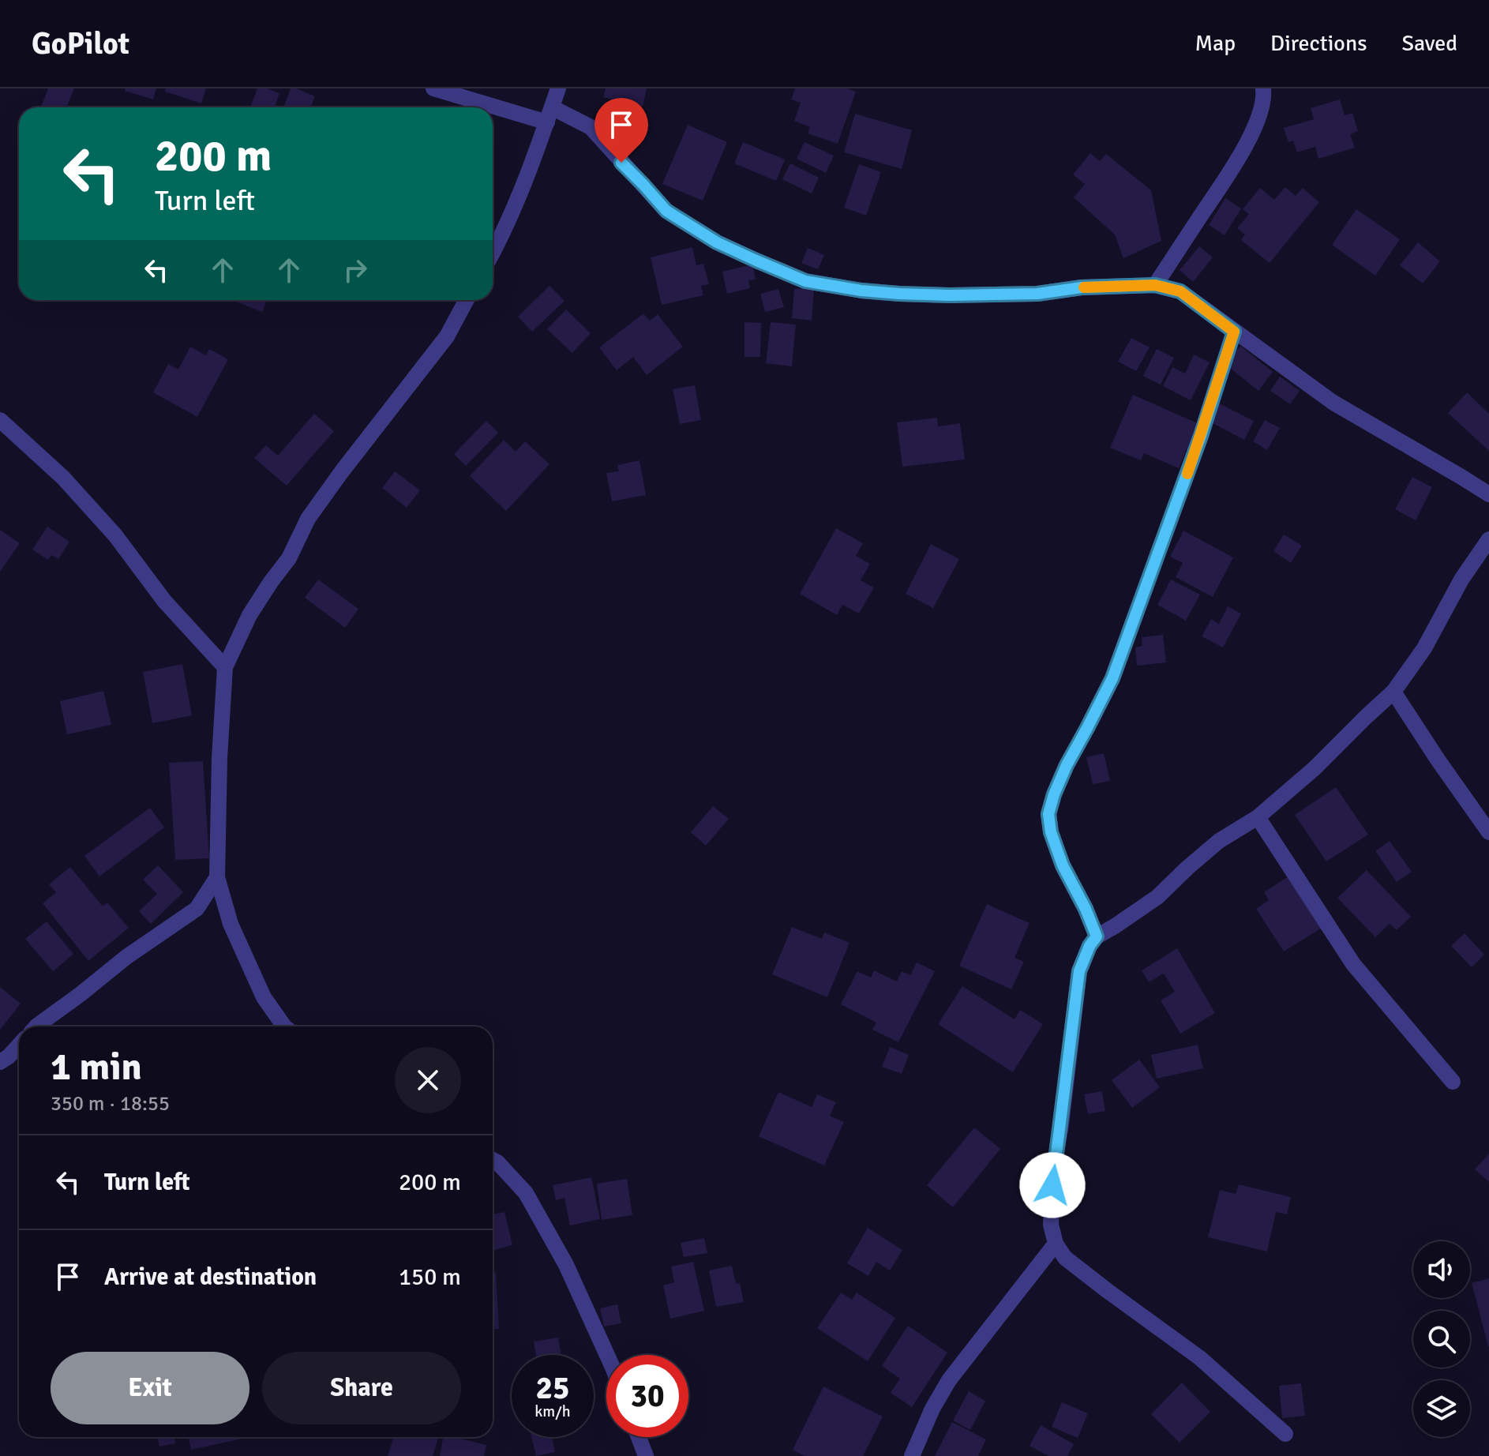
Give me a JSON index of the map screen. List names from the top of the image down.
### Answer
{
  "page": {
    "header": "GoPilot",
    "nav": ["Map", "Directions", "Saved"],
    "turn": ["200 m", "Turn left"],
    "heading": ["1 min", "350 m · 18:55"],
    "list": [
      {
        "name": "Turn left",
        "value": "200 m"
      },
      {
        "name": "Arrive at destination",
        "value": "150 m"
      }
    ],
    "buttons": ["Exit", "Share"],
    "speed": "25 km/h",
    "limit": "30"
  }
}
